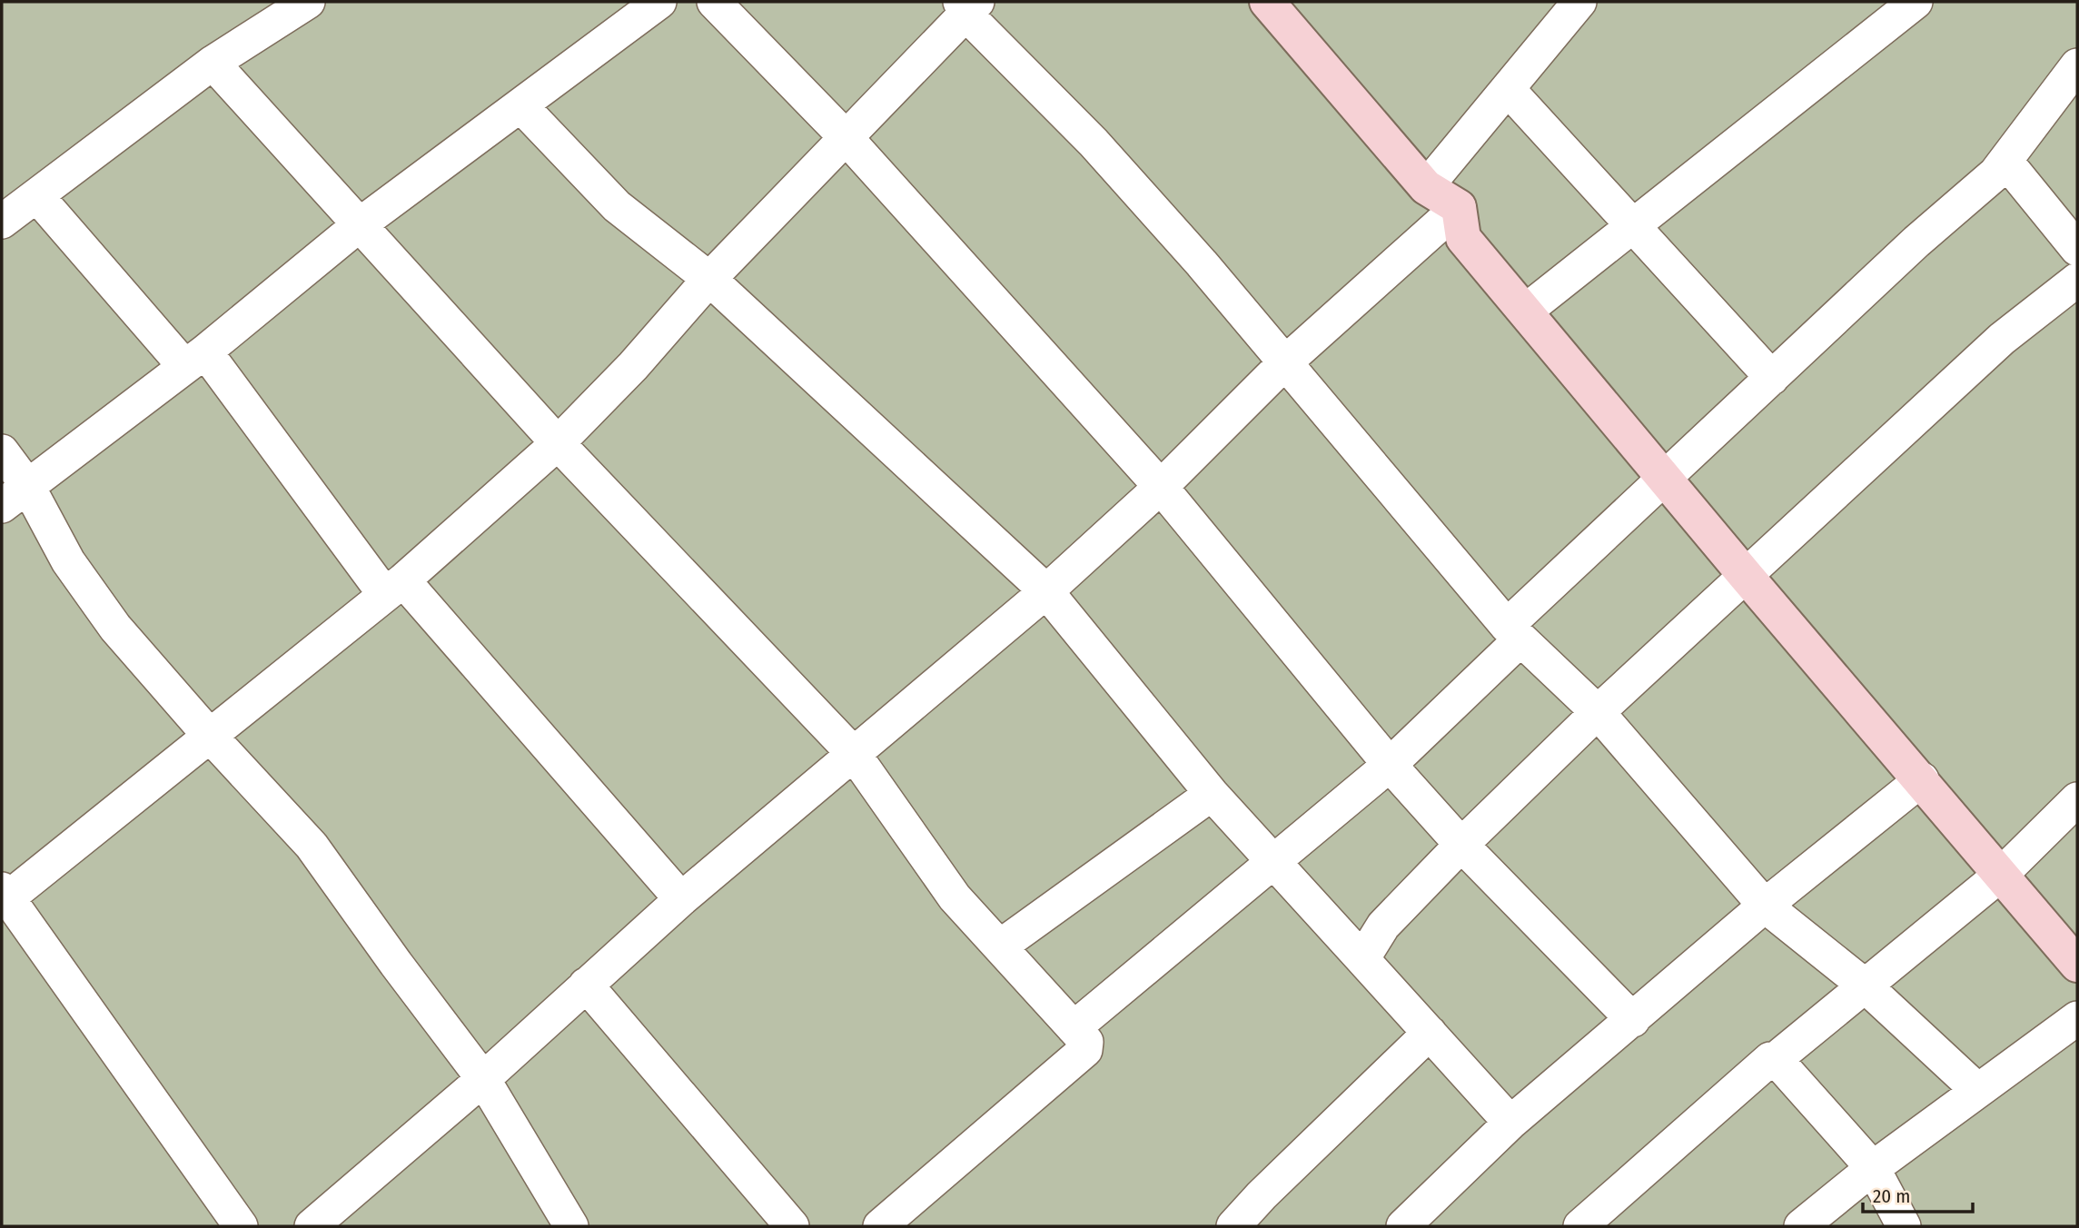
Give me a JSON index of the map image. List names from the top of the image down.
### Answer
{
  "scale_bar": "20 m"
}
